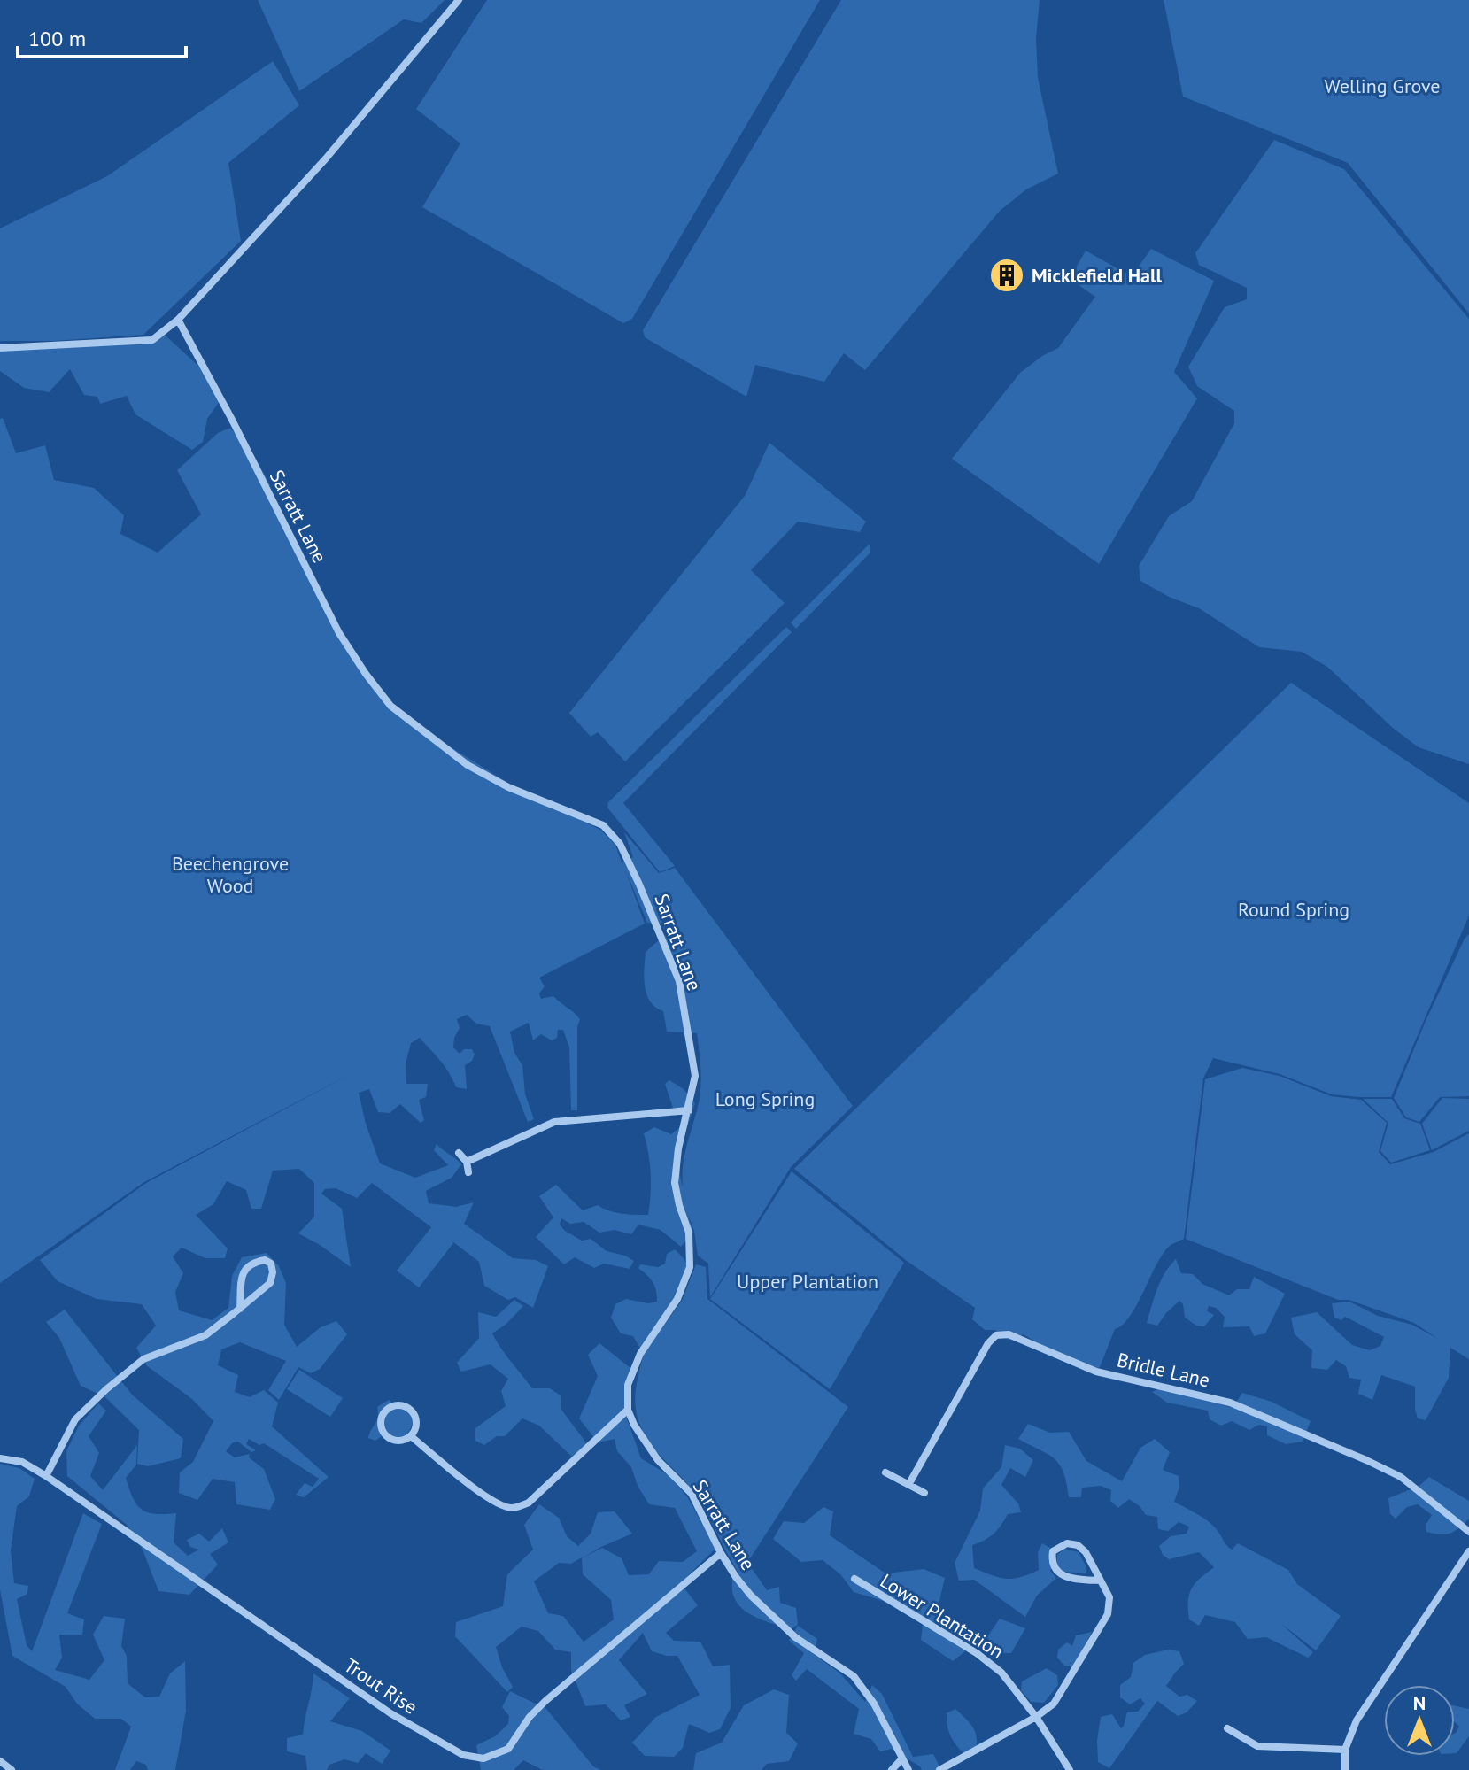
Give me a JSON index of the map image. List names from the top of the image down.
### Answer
{
  "streets": {
    "street": [
      "Sarratt Lane",
      "Bridle Lane",
      "Lower Plantation",
      "Trout Rise"
    ]
  },
  "crossings": [
    ["Sarratt Lane", "Trout Rise"]
  ],
  "parks": [
    "Welling Grove",
    "Beechengrove Wood",
    "Round Spring",
    "Long Spring",
    "Upper Plantation"
  ],
  "places": {
    "building": ["Micklefield Hall"]
  },
  "scale_bar": "100 m",
  "north": "top"
}
